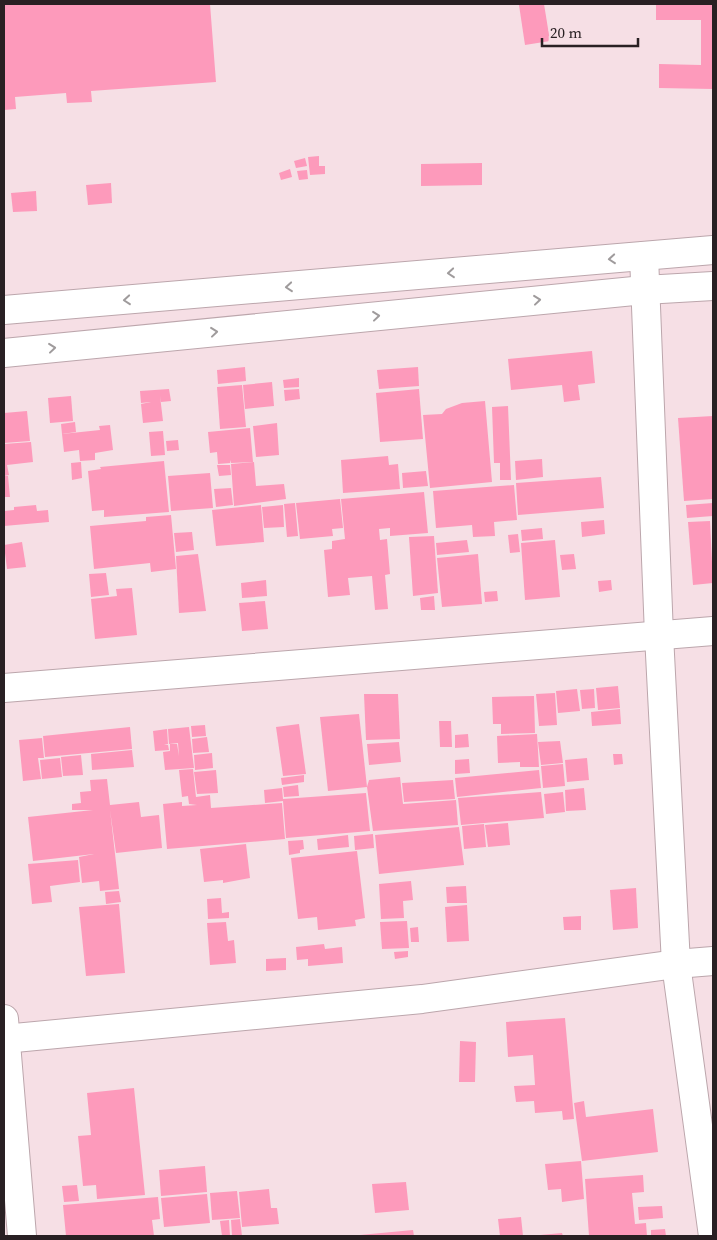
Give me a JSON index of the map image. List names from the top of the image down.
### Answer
{
  "scale_bar": "20 m"
}
